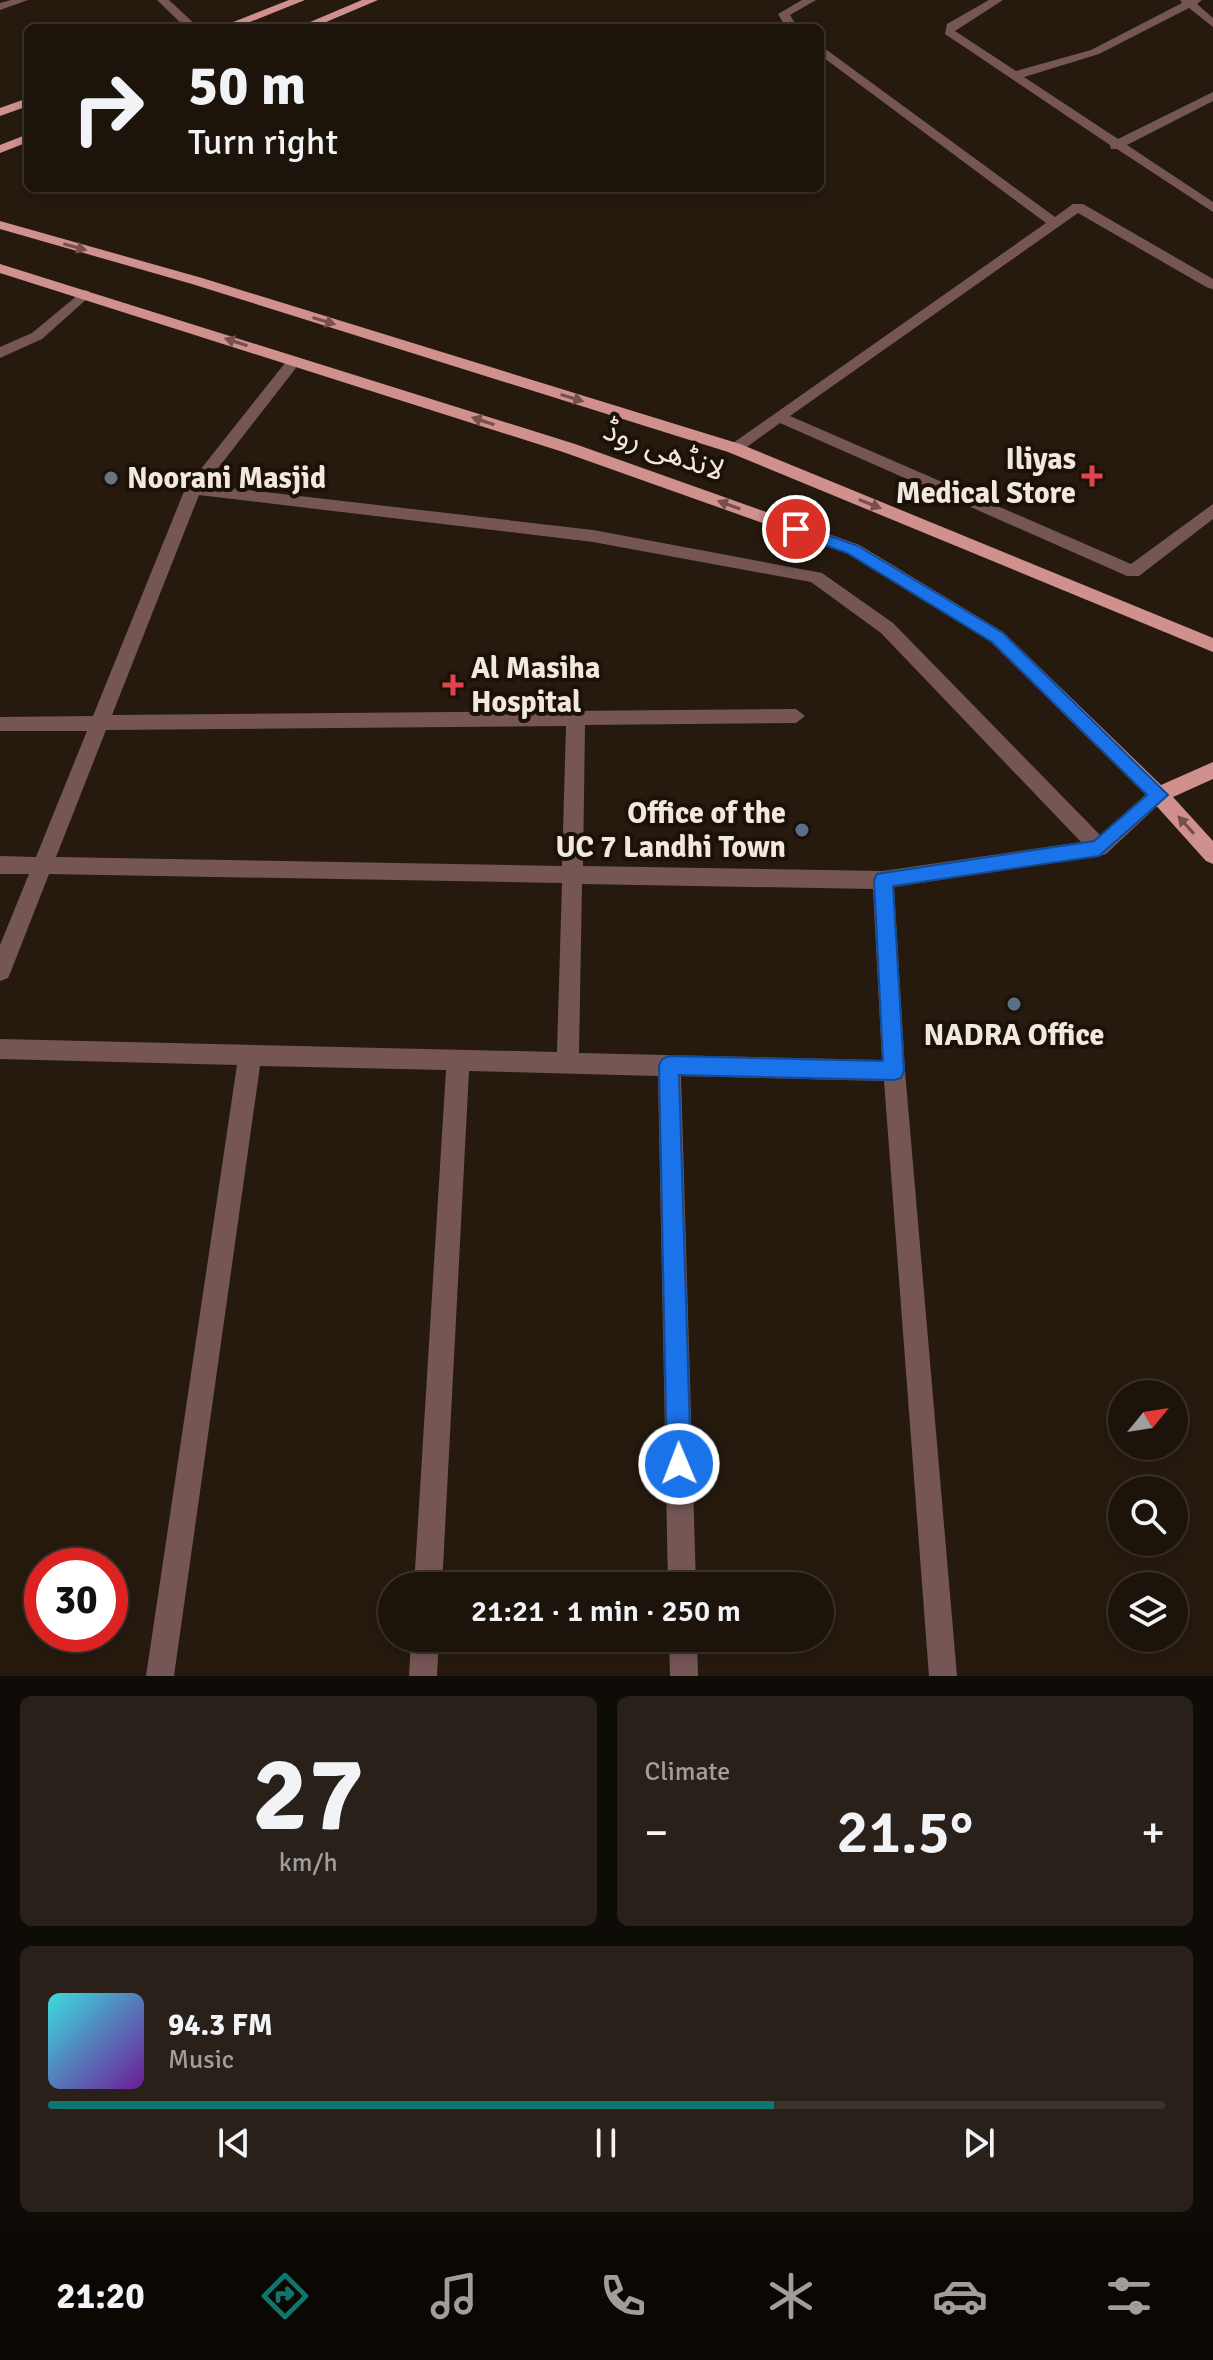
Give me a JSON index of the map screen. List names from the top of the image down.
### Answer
{
  "streets": {
    "main road": ["لانڈھی روڈ"]
  },
  "places": {
    "health": ["Iliyas Medical Store", "Al Masiha Hospital"],
    "other": ["Noorani Masjid", "Office of the UC 7 Landhi Town", "NADRA Office"]
  },
  "north": "top right",
  "page": {
    "turn": ["50 m", "Turn right"],
    "limit": "30",
    "trip": "21:21 · 1 min · 250 m",
    "tile": [
      ["27", "km/h"],
      "Climate"
    ],
    "heat": ["−", "21.5°", "+"],
    "song": ["94.3 FM", "Music"],
    "tabs": "21:20"
  }
}
